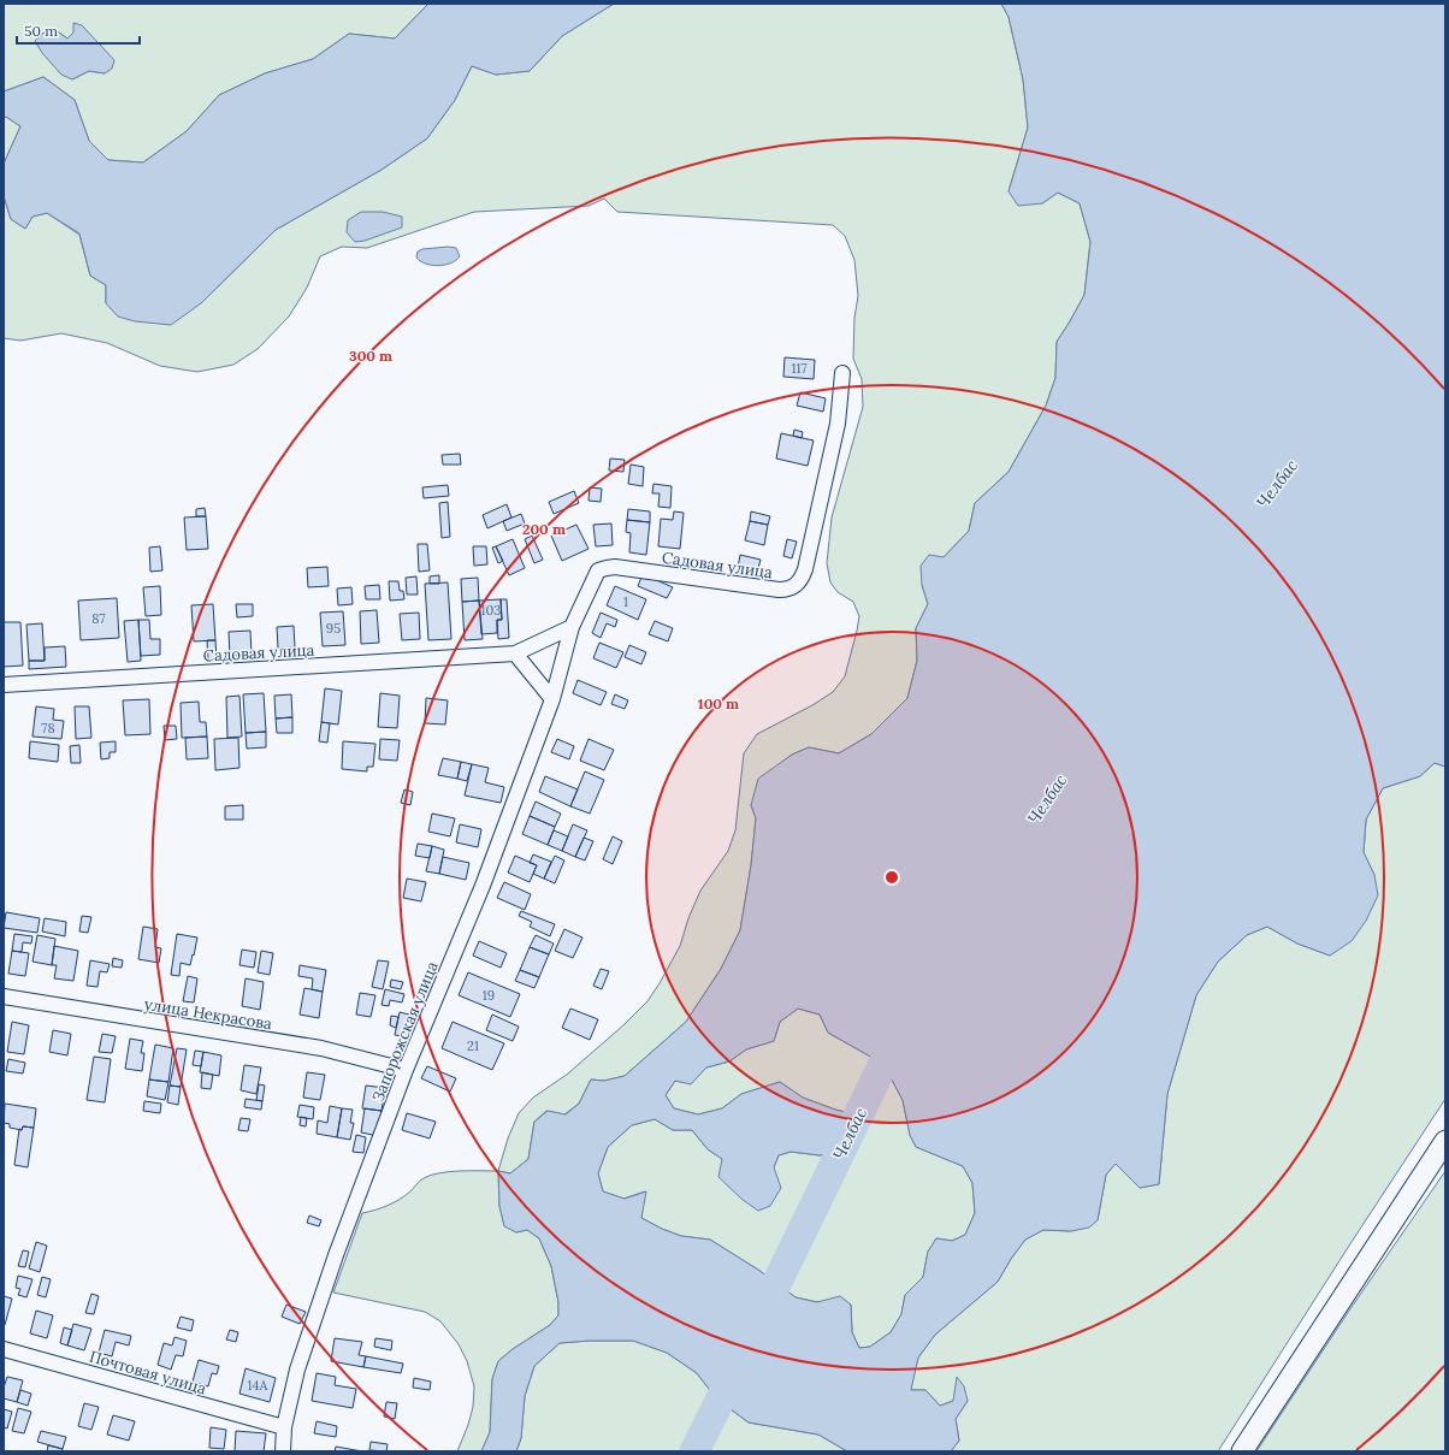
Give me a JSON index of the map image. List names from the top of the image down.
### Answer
{
  "streets": {
    "street": [
      "Садовая улица",
      "улица Некрасова",
      "Запорожская улица",
      "Почтовая улица"
    ]
  },
  "crossings": [
    ["Садовая улица", "Запорожская улица"],
    ["улица Некрасова", "Запорожская улица"],
    ["Запорожская улица", "Почтовая улица"]
  ],
  "water": ["Челбас"],
  "house_numbers": [
    "117",
    "1",
    "103",
    "87",
    "95",
    "78",
    "19",
    "21",
    "14А"
  ],
  "scale_bar": "50 m",
  "rings": ["300 m", "200 m", "100 m"]
}
